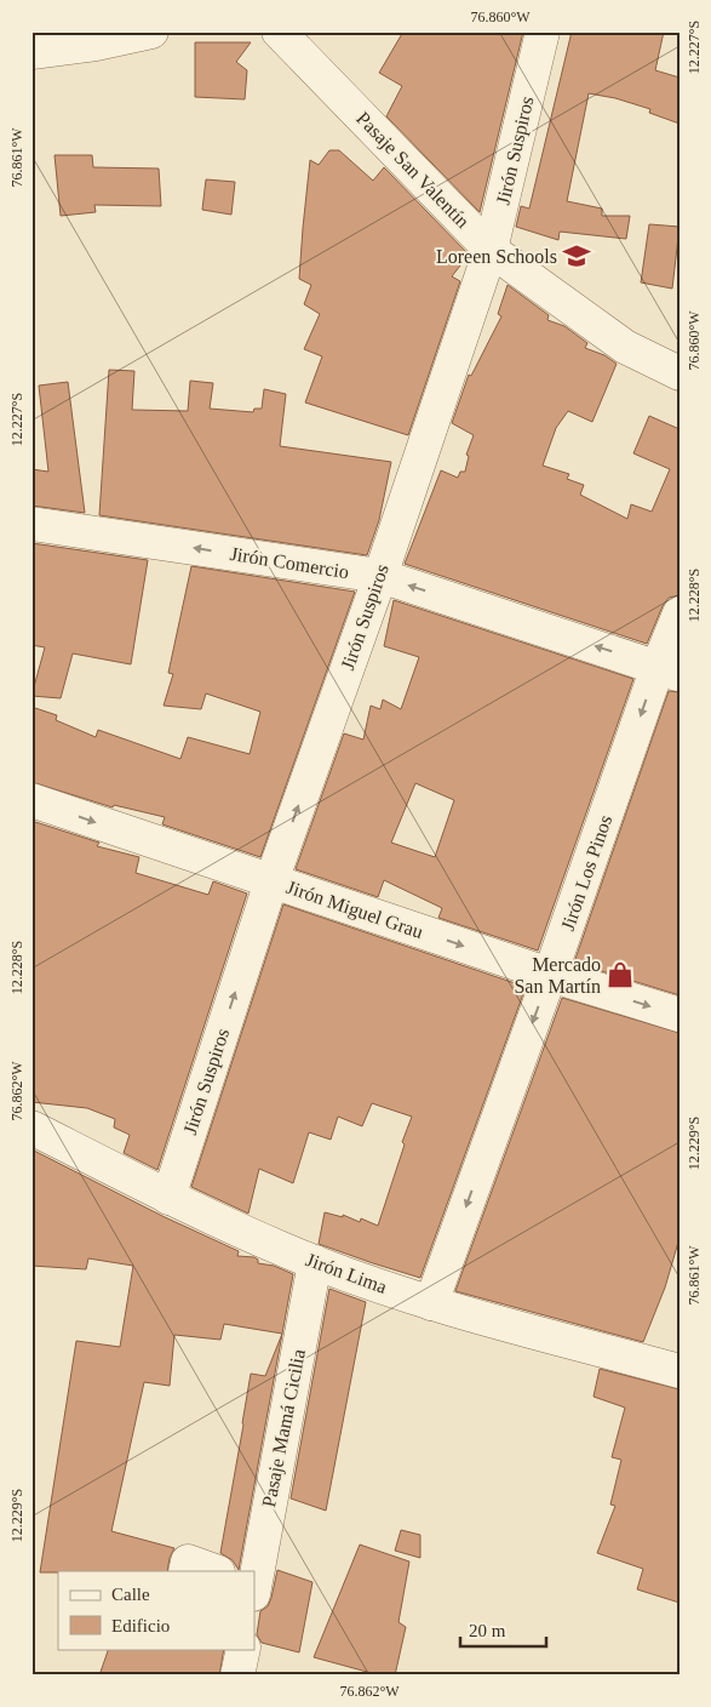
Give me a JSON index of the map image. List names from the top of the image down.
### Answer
{
  "streets": {
    "street": [
      "Jirón Suspiros",
      "Pasaje San Valentín",
      "Jirón Comercio",
      "Jirón Los Pinos",
      "Jirón Miguel Grau",
      "Jirón Lima",
      "Pasaje Mamá Cicilia"
    ]
  },
  "crossings": [
    ["Jirón Suspiros", "Pasaje San Valentín"],
    ["Jirón Suspiros", "Jirón Comercio"],
    ["Jirón Suspiros", "Jirón Miguel Grau"],
    ["Jirón Suspiros", "Jirón Lima"],
    ["Jirón Comercio", "Jirón Los Pinos"],
    ["Jirón Los Pinos", "Jirón Miguel Grau"],
    ["Jirón Los Pinos", "Jirón Lima"],
    ["Jirón Lima", "Pasaje Mamá Cicilia"]
  ],
  "one_way": [
    "Jirón Suspiros",
    "Jirón Comercio",
    "Jirón Los Pinos",
    "Jirón Miguel Grau"
  ],
  "places": {
    "school or university": ["Loreen Schools"],
    "shop": ["Mercado San Martín"]
  },
  "legend": ["Calle", "Edificio"],
  "scale_bar": "20 m",
  "coordinates": [
    "76.860°W",
    "12.227°S",
    "76.861°W",
    "12.228°S",
    "76.862°W",
    "12.229°S"
  ]
}
